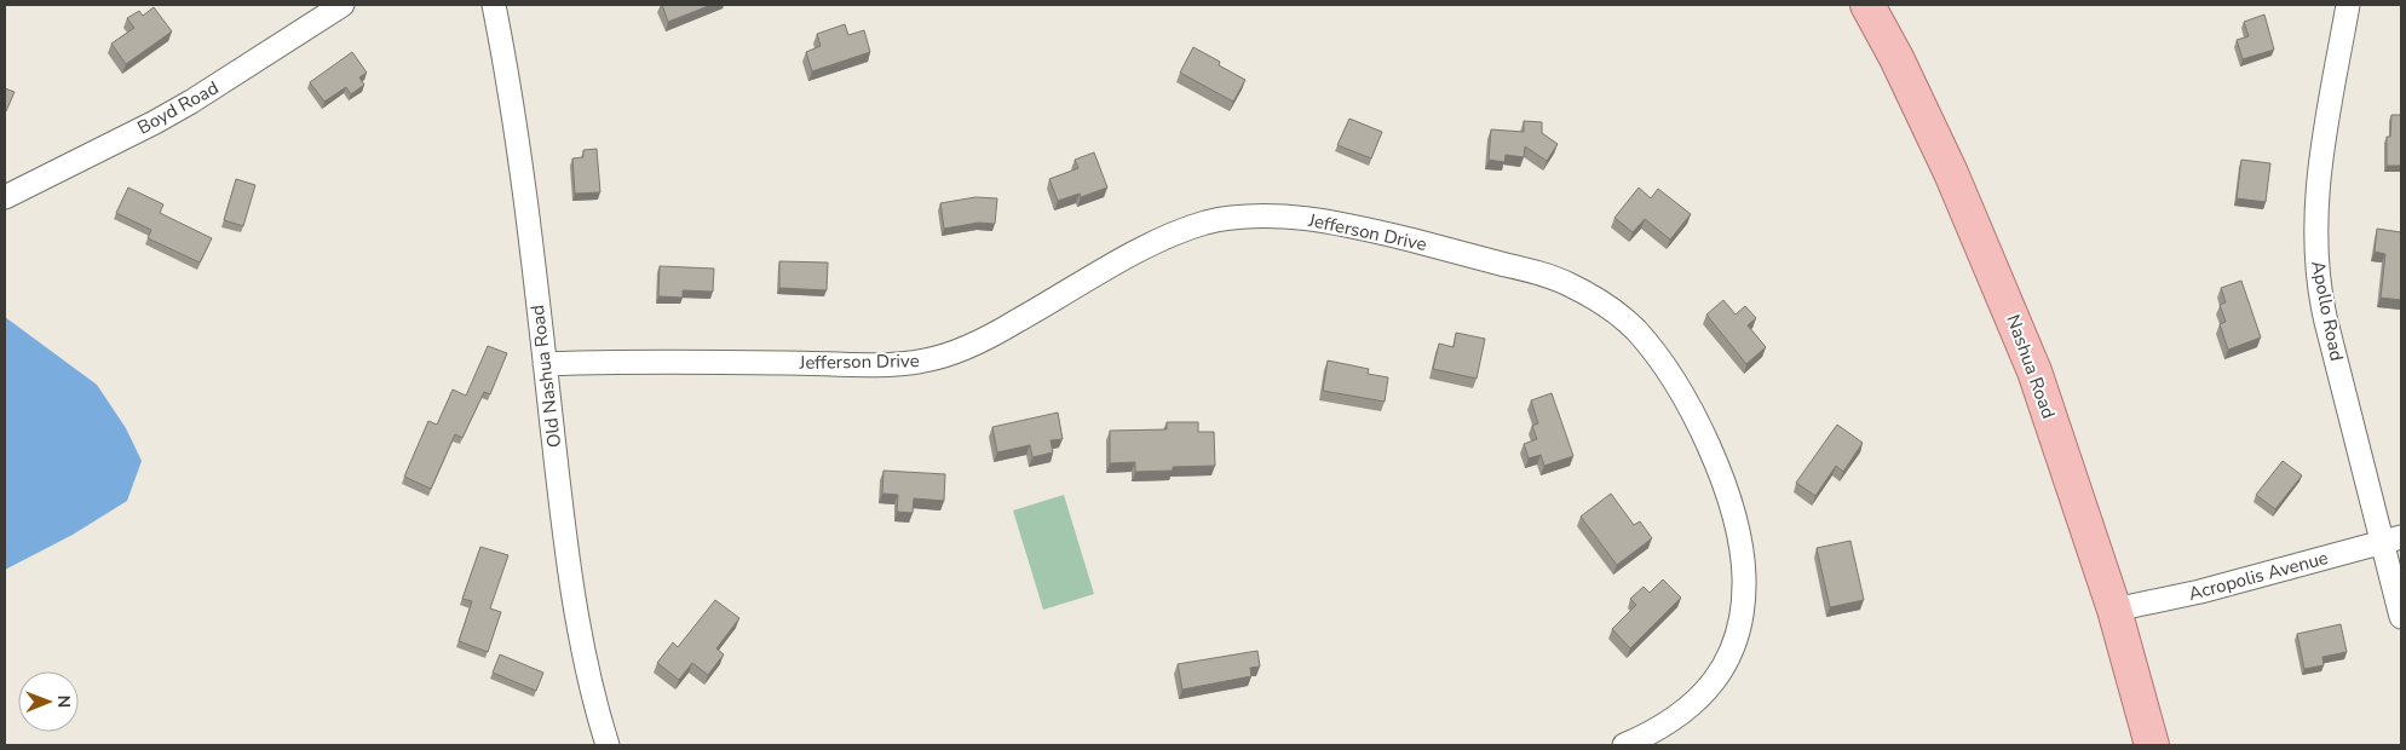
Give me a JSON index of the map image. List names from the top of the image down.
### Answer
{
  "streets": {
    "main road": ["Nashua Road"],
    "street": [
      "Boyd Road",
      "Jefferson Drive",
      "Apollo Road",
      "Old Nashua Road",
      "Acropolis Avenue"
    ]
  },
  "crossings": [
    ["Jefferson Drive", "Old Nashua Road"],
    ["Apollo Road", "Acropolis Avenue"],
    ["Nashua Road", "Acropolis Avenue"]
  ],
  "north": "right"
}
